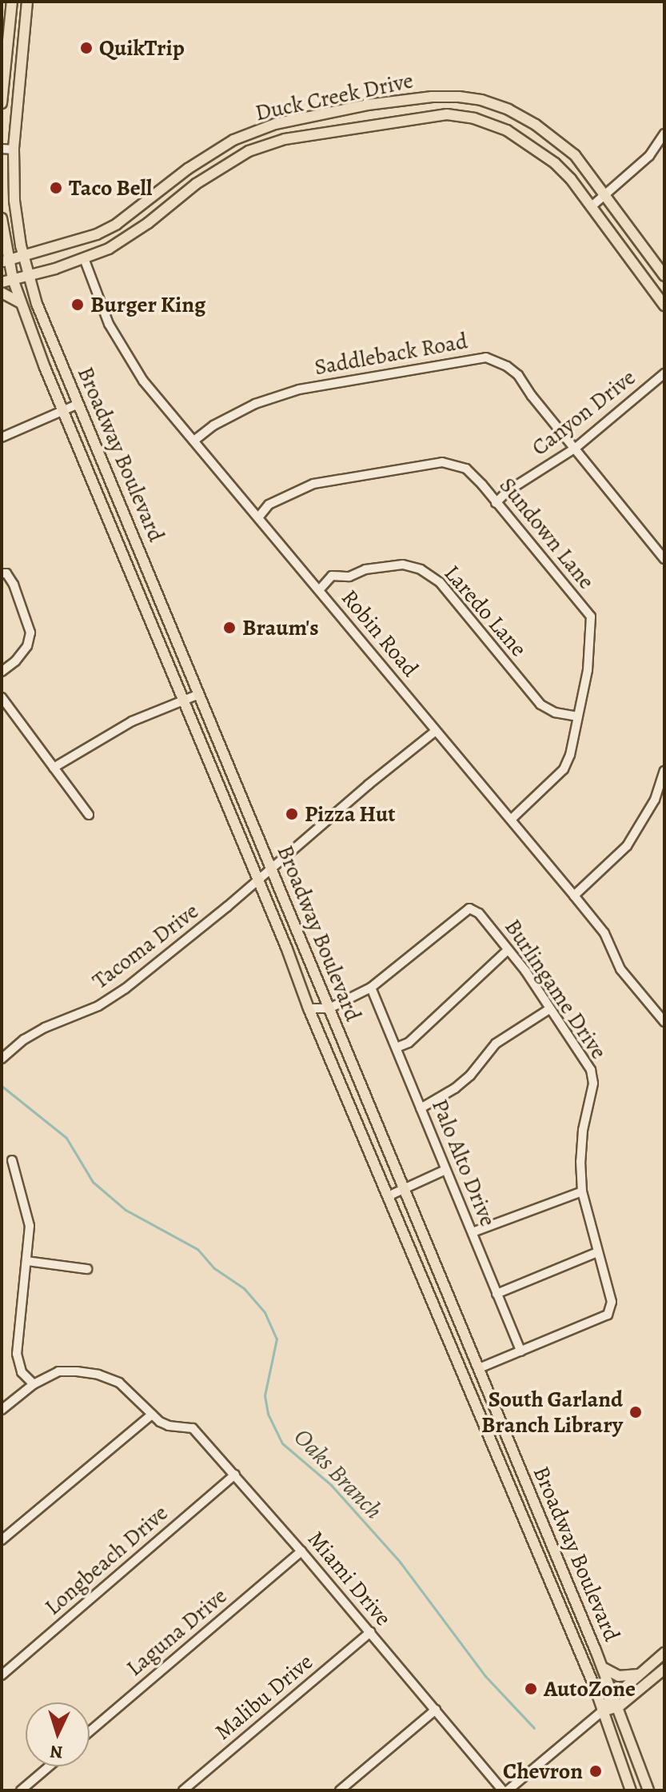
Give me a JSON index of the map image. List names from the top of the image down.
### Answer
{
  "streets": {
    "main road": ["Duck Creek Drive", "Broadway Boulevard"],
    "street": [
      "Saddleback Road",
      "Canyon Drive",
      "Sundown Lane",
      "Laredo Lane",
      "Robin Road",
      "Tacoma Drive",
      "Burlingame Drive",
      "Palo Alto Drive",
      "Longbeach Drive",
      "Miami Drive",
      "Laguna Drive",
      "Malibu Drive"
    ]
  },
  "crossings": [
    ["Duck Creek Drive", "Broadway Boulevard"],
    ["Duck Creek Drive", "Robin Road"],
    ["Saddleback Road", "Canyon Drive"],
    ["Saddleback Road", "Robin Road"],
    ["Canyon Drive", "Sundown Lane"],
    ["Broadway Boulevard", "Tacoma Drive"],
    ["Sundown Lane", "Laredo Lane"],
    ["Sundown Lane", "Robin Road"],
    ["Laredo Lane", "Robin Road"],
    ["Robin Road", "Tacoma Drive"],
    ["Burlingame Drive", "Palo Alto Drive"],
    ["Longbeach Drive", "Miami Drive"],
    ["Miami Drive", "Laguna Drive"],
    ["Miami Drive", "Malibu Drive"]
  ],
  "water": ["Oaks Branch"],
  "places": [
    "QuikTrip",
    "Taco Bell",
    "Burger King",
    "Braum's",
    "Pizza Hut",
    "South Garland Branch Library",
    "AutoZone",
    "Chevron"
  ],
  "north": "bottom"
}
